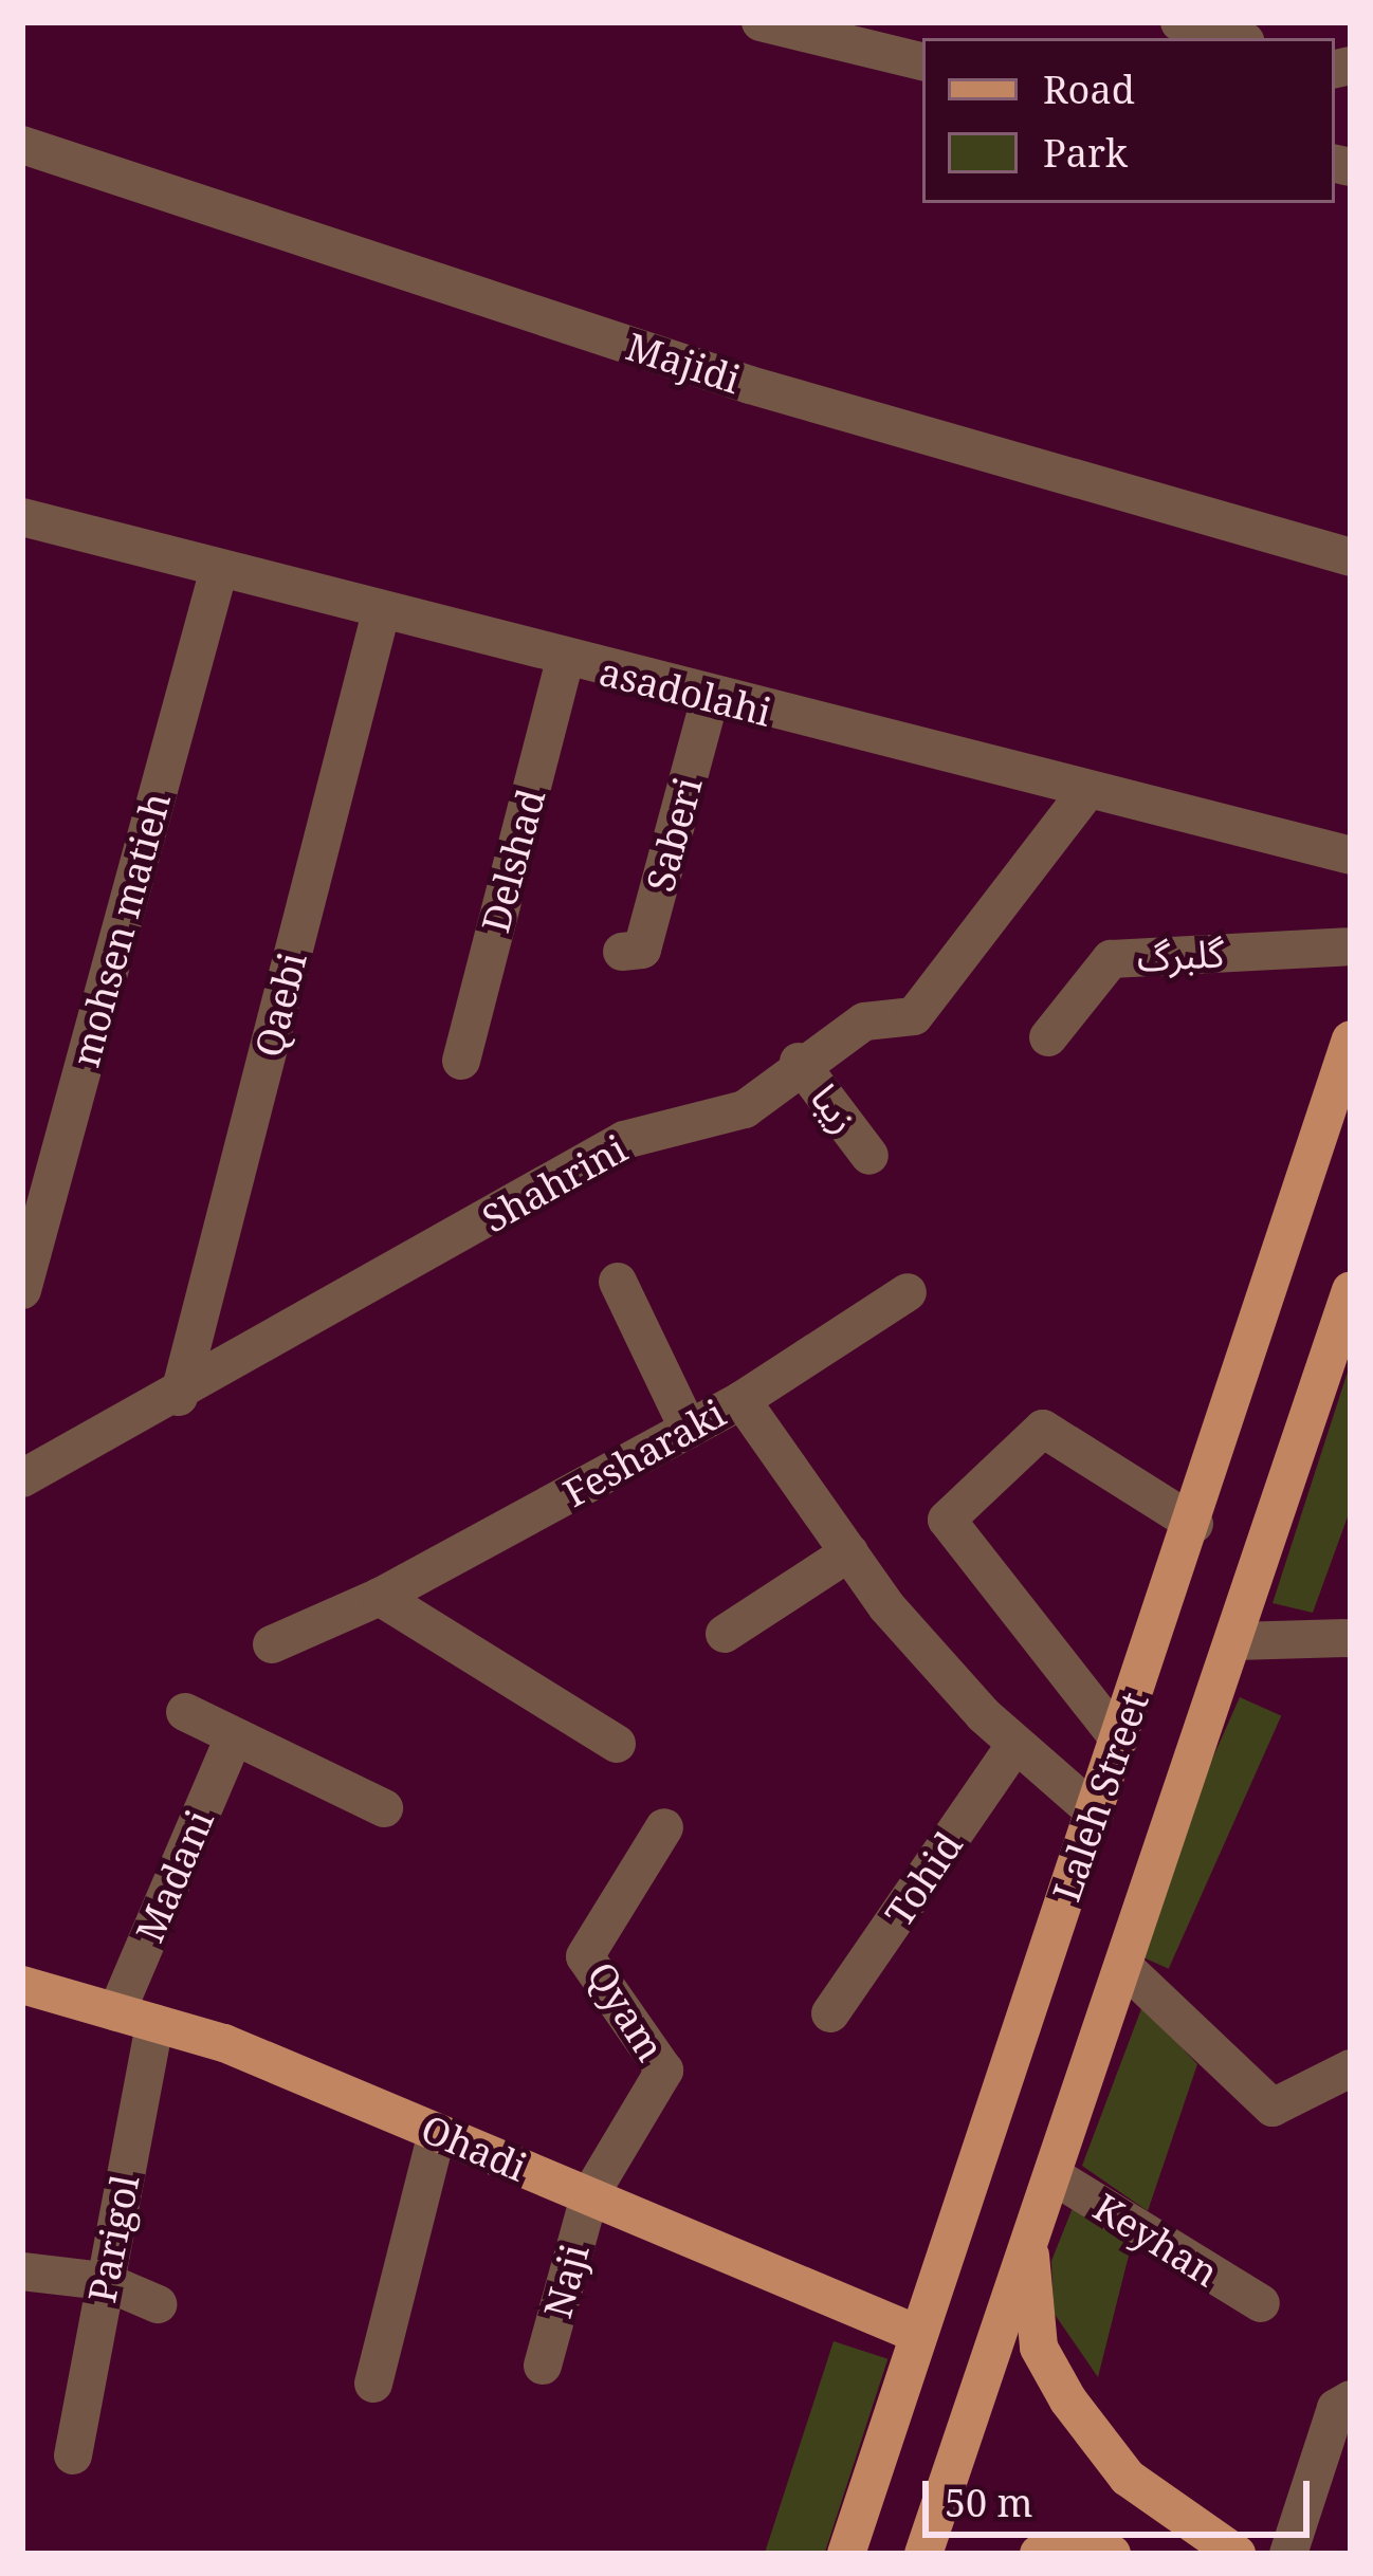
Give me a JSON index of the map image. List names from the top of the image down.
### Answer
{
  "streets": {
    "main road": ["Laleh Street", "Ohadi"],
    "street": [
      "Majidi",
      "asadolahi",
      "Saberi",
      "Delshad",
      "mohsen matieh",
      "گلبرگ",
      "Qaebi",
      "زیبا",
      "Shahrini",
      "Fesharaki",
      "Madani",
      "Tohid",
      "Qyam",
      "Parigol",
      "Keyhan",
      "Naji"
    ]
  },
  "crossings": [
    ["asadolahi", "Saberi"],
    ["asadolahi", "Delshad"],
    ["asadolahi", "mohsen matieh"],
    ["asadolahi", "Qaebi"],
    ["asadolahi", "Shahrini"],
    ["Qaebi", "Shahrini"],
    ["زیبا", "Shahrini"],
    ["Fesharaki", "Laleh Street"],
    ["Fesharaki", "Tohid"],
    ["Laleh Street", "Ohadi"],
    ["Laleh Street", "Keyhan"],
    ["Madani", "Ohadi"],
    ["Qyam", "Ohadi"],
    ["Qyam", "Naji"],
    ["Ohadi", "Parigol"],
    ["Ohadi", "Naji"]
  ],
  "legend": ["Road", "Park"],
  "scale_bar": "50 m"
}
